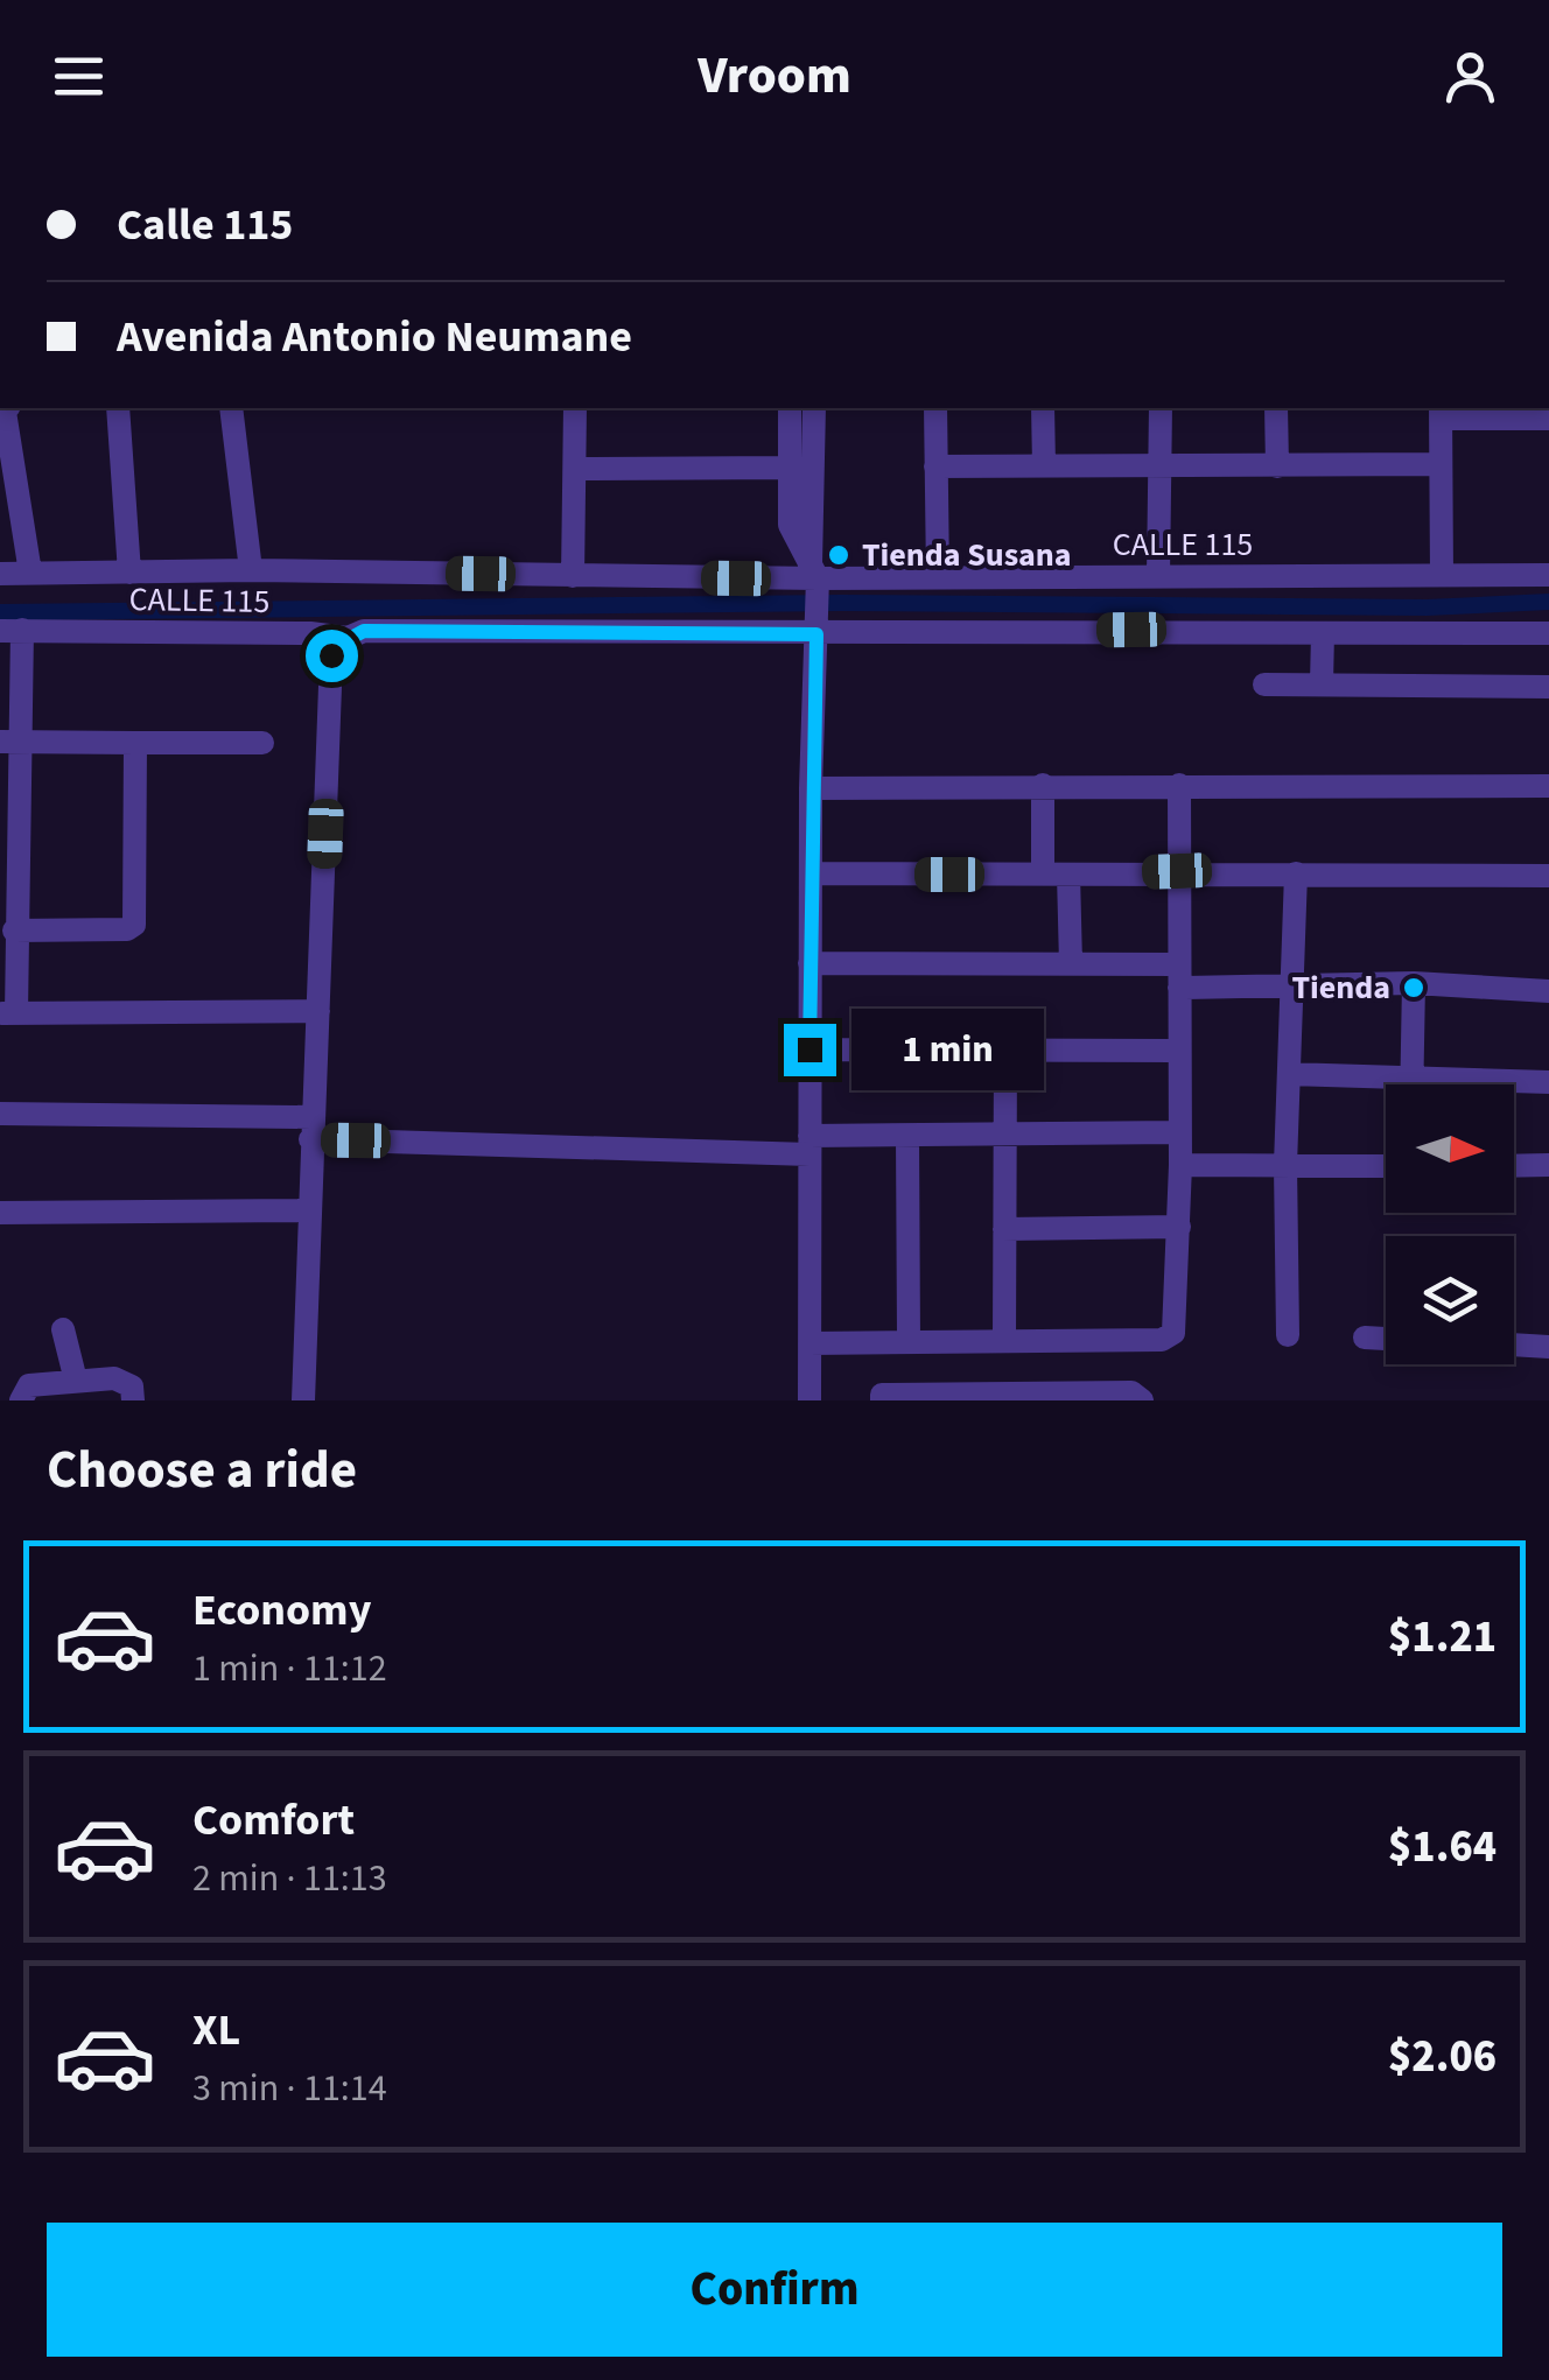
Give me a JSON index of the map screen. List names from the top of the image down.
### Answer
{
  "streets": {
    "street": ["CALLE 115"]
  },
  "places": ["Tienda Susana", "Tienda"],
  "north": "right",
  "page": {
    "header": "Vroom",
    "banner": ["Calle 115", "Avenida Antonio Neumane"],
    "bubble": "1 min",
    "heading": "Choose a ride",
    "list": [
      {
        "name": "Economy",
        "note": "1 min · 11:12",
        "value": "$1.21"
      },
      {
        "name": "Comfort",
        "note": "2 min · 11:13",
        "value": "$1.64"
      },
      {
        "name": "XL",
        "note": "3 min · 11:14",
        "value": "$2.06"
      }
    ],
    "buttons": "Confirm"
  }
}
